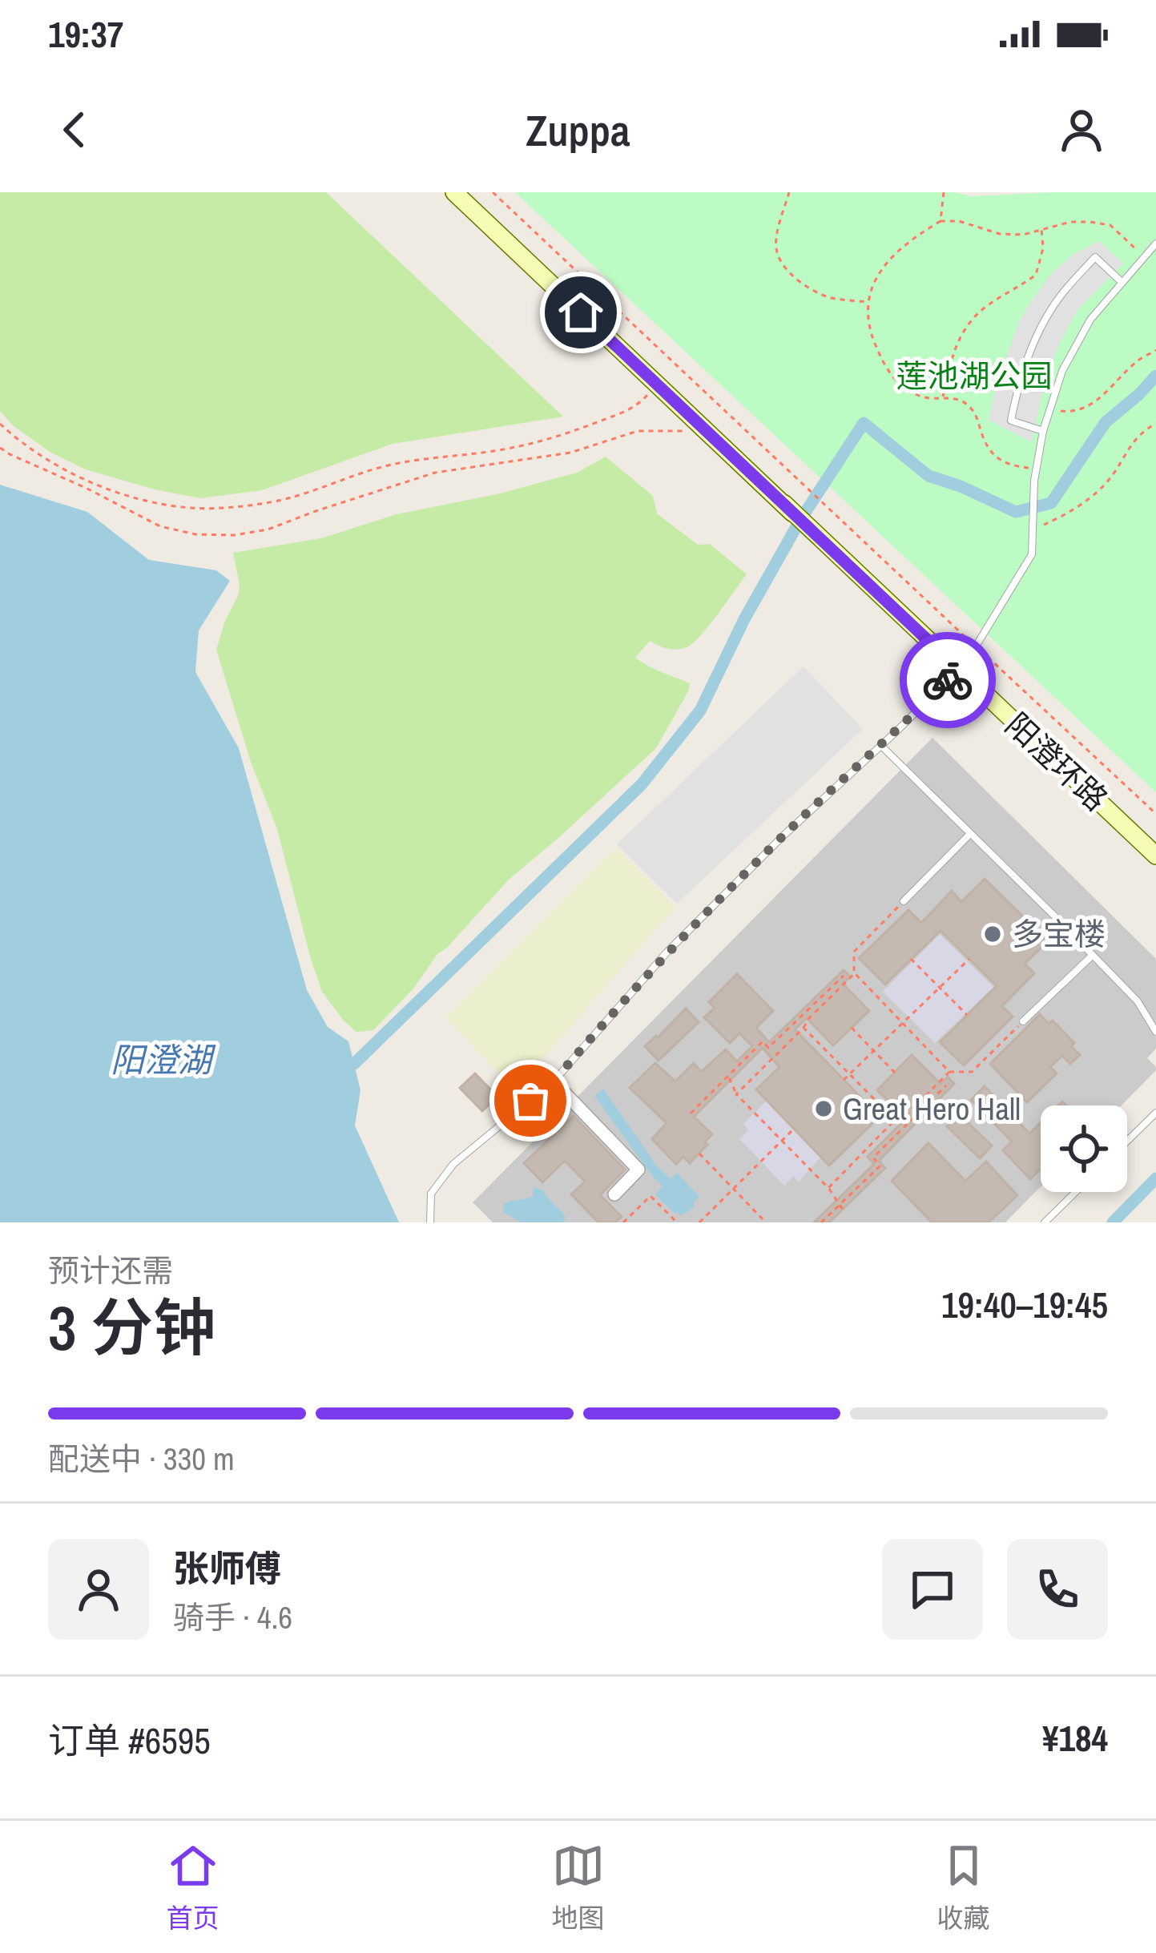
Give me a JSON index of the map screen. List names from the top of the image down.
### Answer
{
  "streets": {
    "main road": ["阳澄环路"]
  },
  "water": ["阳澄湖"],
  "parks": ["莲池湖公园"],
  "places": ["多宝楼", "Great Hero Hall"],
  "page": {
    "status": "19:37",
    "header": "Zuppa",
    "heading": ["3 分钟", "预计还需", "19:40–19:45"],
    "panel": [
      "张师傅",
      "骑手 · 4.6",
      "订单 #6595",
      "¥184"
    ],
    "bar": "配送中 · 330 m",
    "tabs": ["首页", "地图", "收藏"]
  }
}
